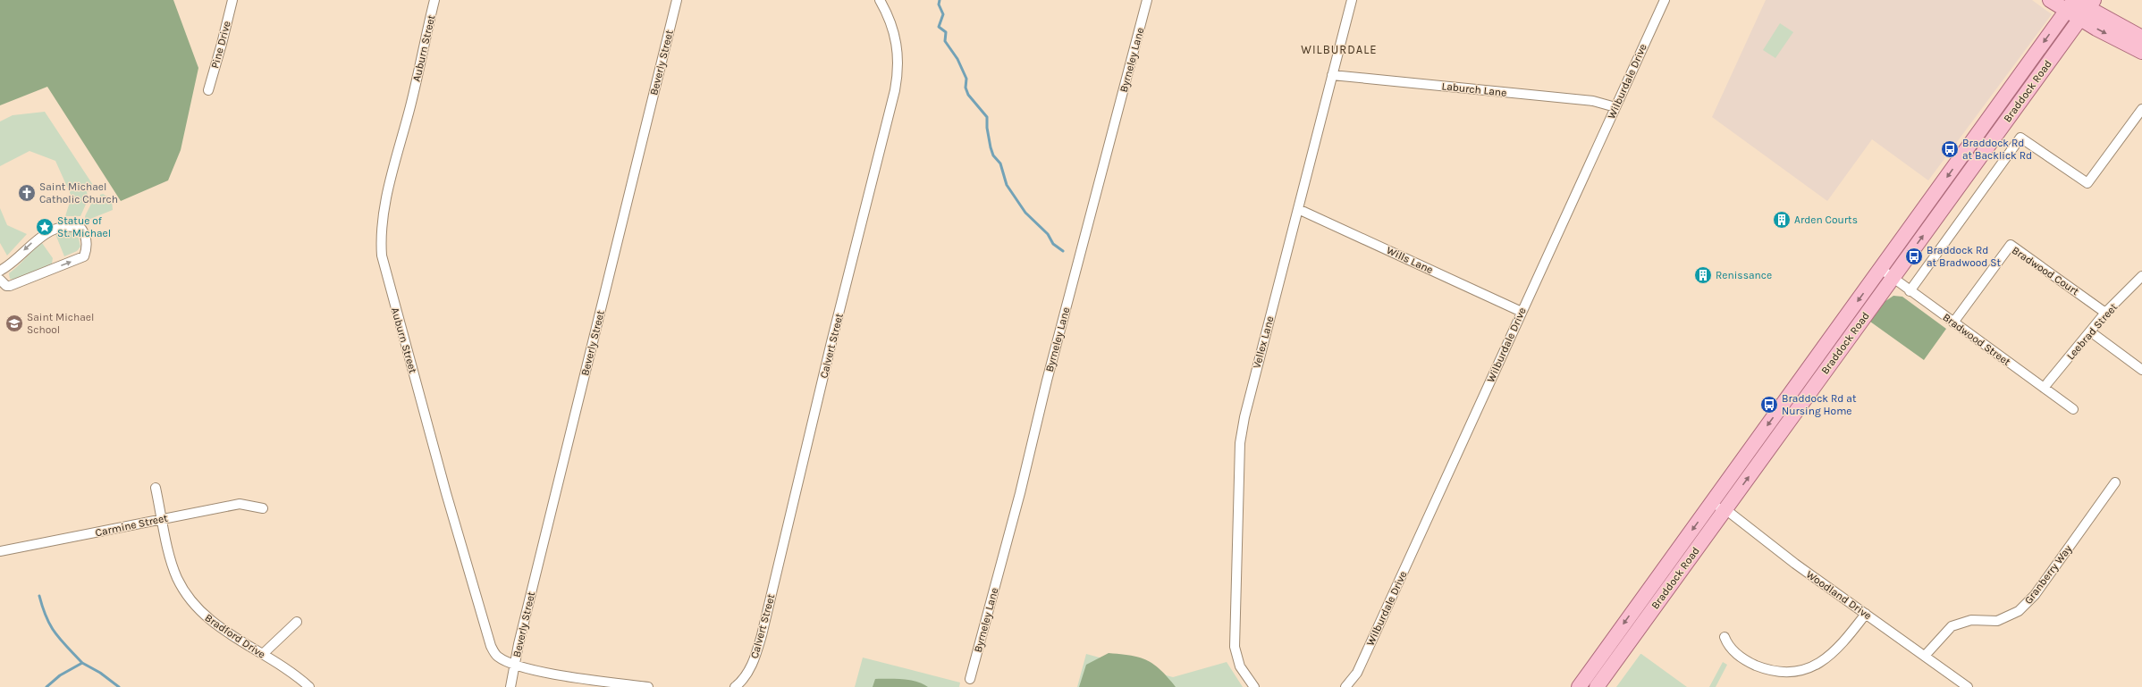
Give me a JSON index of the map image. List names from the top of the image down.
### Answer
{
  "streets": {
    "main road": ["Braddock Road"],
    "street": [
      "Pine Drive",
      "Auburn Street",
      "Byrneley Lane",
      "Beverly Street",
      "Wilburdale Drive",
      "Laburch Lane",
      "Wills Lane",
      "Bradwood Court",
      "Leebrad Street",
      "Bradwood Street",
      "Vellex Lane",
      "Calvert Street",
      "Carmine Street",
      "Granberry Way",
      "Woodland Drive",
      "Bradford Drive"
    ]
  },
  "crossings": [
    ["Auburn Street", "Beverly Street"],
    ["Wilburdale Drive", "Laburch Lane"],
    ["Wilburdale Drive", "Wills Lane"],
    ["Laburch Lane", "Vellex Lane"],
    ["Braddock Road", "Bradwood Street"],
    ["Braddock Road", "Woodland Drive"],
    ["Wills Lane", "Vellex Lane"],
    ["Bradwood Court", "Leebrad Street"],
    ["Bradwood Court", "Bradwood Street"],
    ["Leebrad Street", "Bradwood Street"],
    ["Carmine Street", "Bradford Drive"],
    ["Granberry Way", "Woodland Drive"]
  ],
  "districts": ["WILBURDALE"],
  "places": {
    "bus stop": ["Braddock Rd at Backlick Rd", "Braddock Rd at Bradwood St", "Braddock Rd at Nursing Home"],
    "church": ["Saint Michael Catholic Church"],
    "building": ["Arden Courts", "Renissance"],
    "place": ["Statue of St. Michael"],
    "school or university": ["Saint Michael School"]
  }
}
